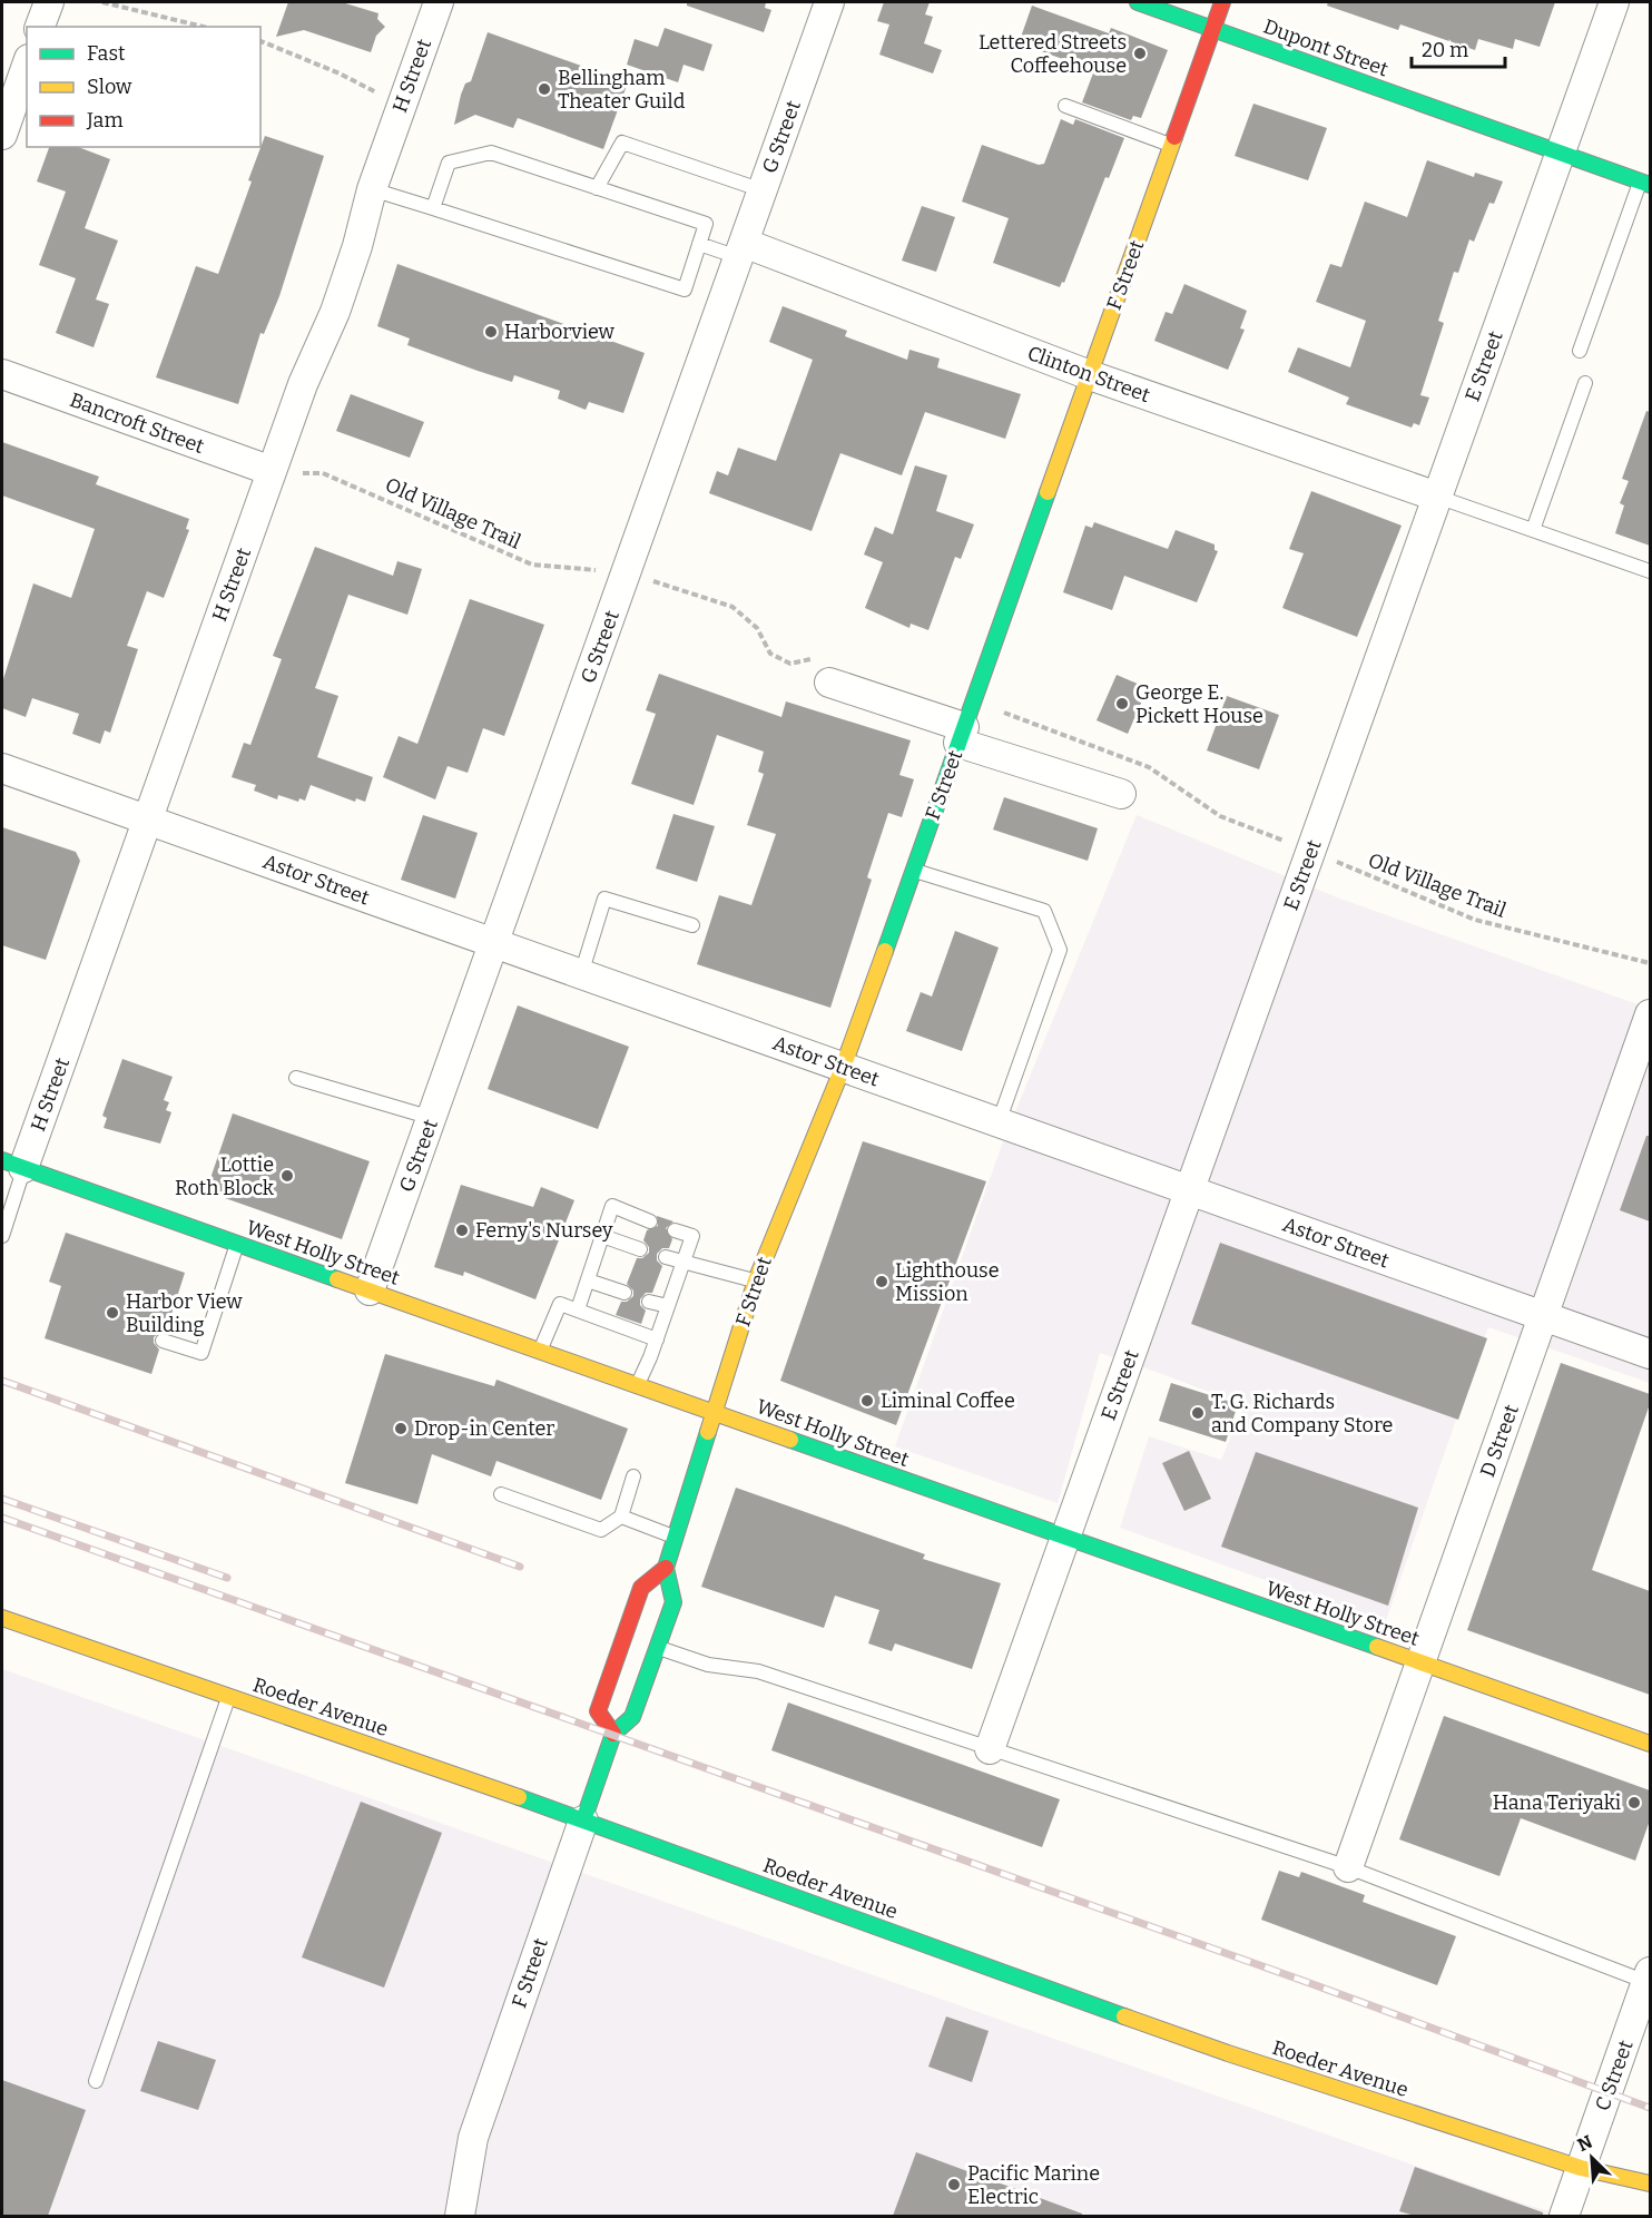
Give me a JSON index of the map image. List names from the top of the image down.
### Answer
{
  "streets": {
    "main road": [
      "Dupont Street",
      "F Street",
      "West Holly Street",
      "Roeder Avenue"
    ],
    "street": [
      "H Street",
      "G Street",
      "E Street",
      "Clinton Street",
      "Bancroft Street",
      "Astor Street",
      "D Street",
      "C Street"
    ],
    "path": ["Old Village Trail"]
  },
  "crossings": [
    ["Dupont Street", "F Street"],
    ["Dupont Street", "E Street"],
    ["H Street", "Bancroft Street"],
    ["H Street", "Old Village Trail"],
    ["H Street", "Astor Street"],
    ["H Street", "West Holly Street"],
    ["G Street", "Clinton Street"],
    ["G Street", "Old Village Trail"],
    ["G Street", "Astor Street"],
    ["G Street", "West Holly Street"],
    ["F Street", "Clinton Street"],
    ["F Street", "Astor Street"],
    ["F Street", "West Holly Street"],
    ["F Street", "Roeder Avenue"],
    ["E Street", "Clinton Street"],
    ["E Street", "Old Village Trail"],
    ["E Street", "Astor Street"],
    ["E Street", "West Holly Street"],
    ["Bancroft Street", "Old Village Trail"],
    ["Astor Street", "D Street"],
    ["West Holly Street", "D Street"],
    ["Roeder Avenue", "C Street"]
  ],
  "places": [
    "Lettered Streets Coffeehouse",
    "Bellingham Theater Guild",
    "Harborview",
    "George E. Pickett House",
    "Lottie Roth Block",
    "Ferny's Nursey",
    "Lighthouse Mission",
    "Harbor View Building",
    "Liminal Coffee",
    "T. G. Richards and Company Store",
    "Drop-in Center",
    "Hana Teriyaki",
    "Pacific Marine Electric"
  ],
  "legend": ["Fast", "Slow", "Jam"],
  "scale_bar": "20 m",
  "north": "top left"
}
